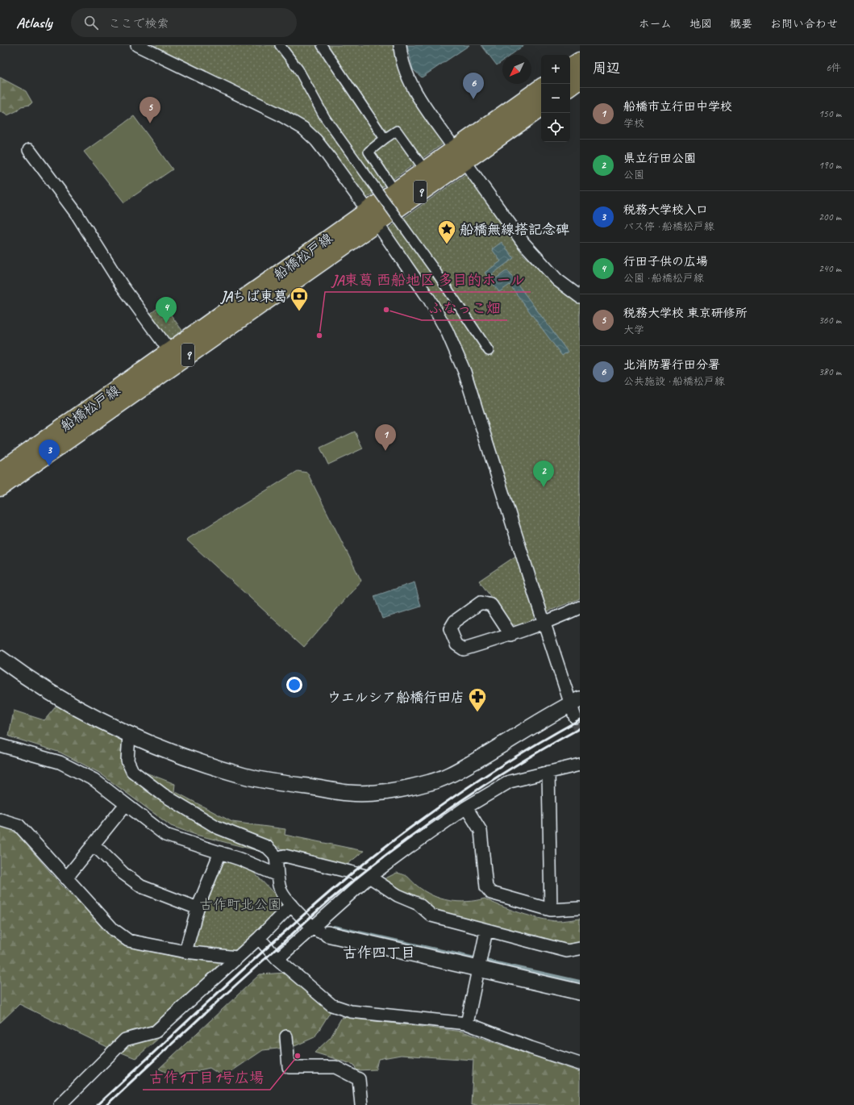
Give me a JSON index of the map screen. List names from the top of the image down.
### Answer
{
  "streets": {
    "main road": ["9", "船橋松戸線"]
  },
  "districts": ["古作四丁目"],
  "parks": ["古作町北公園"],
  "places": {
    "place": ["船橋無線搭記念碑"],
    "other": ["ふなっこ畑", "JA東葛 西船地区 多目的ホール", "古作1丁目1号広場"],
    "bank": ["JAちば東葛"],
    "pharmacy": ["ウエルシア船橋行田店"]
  },
  "north": "bottom left",
  "page": {
    "header": "Atlasly",
    "search": "ここで検索",
    "nav": [
      "ホーム",
      "地図",
      "概要",
      "お問い合わせ"
    ],
    "heading": ["周辺", "6件"],
    "map_buttons": ["+", "−"],
    "pins": [
      "6",
      "5",
      "4",
      "1",
      "3",
      "2"
    ],
    "list": [
      {
        "mark": "1",
        "name": "船橋市立行田中学校",
        "note": "学校",
        "value": "150 m"
      },
      {
        "mark": "2",
        "name": "県立行田公園",
        "note": "公園",
        "value": "190 m"
      },
      {
        "mark": "3",
        "name": "税務大学校入口",
        "note": "バス停 · 船橋松戸線",
        "value": "200 m"
      },
      {
        "mark": "4",
        "name": "行田子供の広場",
        "note": "公園 · 船橋松戸線",
        "value": "240 m"
      },
      {
        "mark": "5",
        "name": "税務大学校 東京研修所",
        "note": "大学",
        "value": "360 m"
      },
      {
        "mark": "6",
        "name": "北消防署行田分署",
        "note": "公共施設 · 船橋松戸線",
        "value": "380 m"
      }
    ]
  }
}
